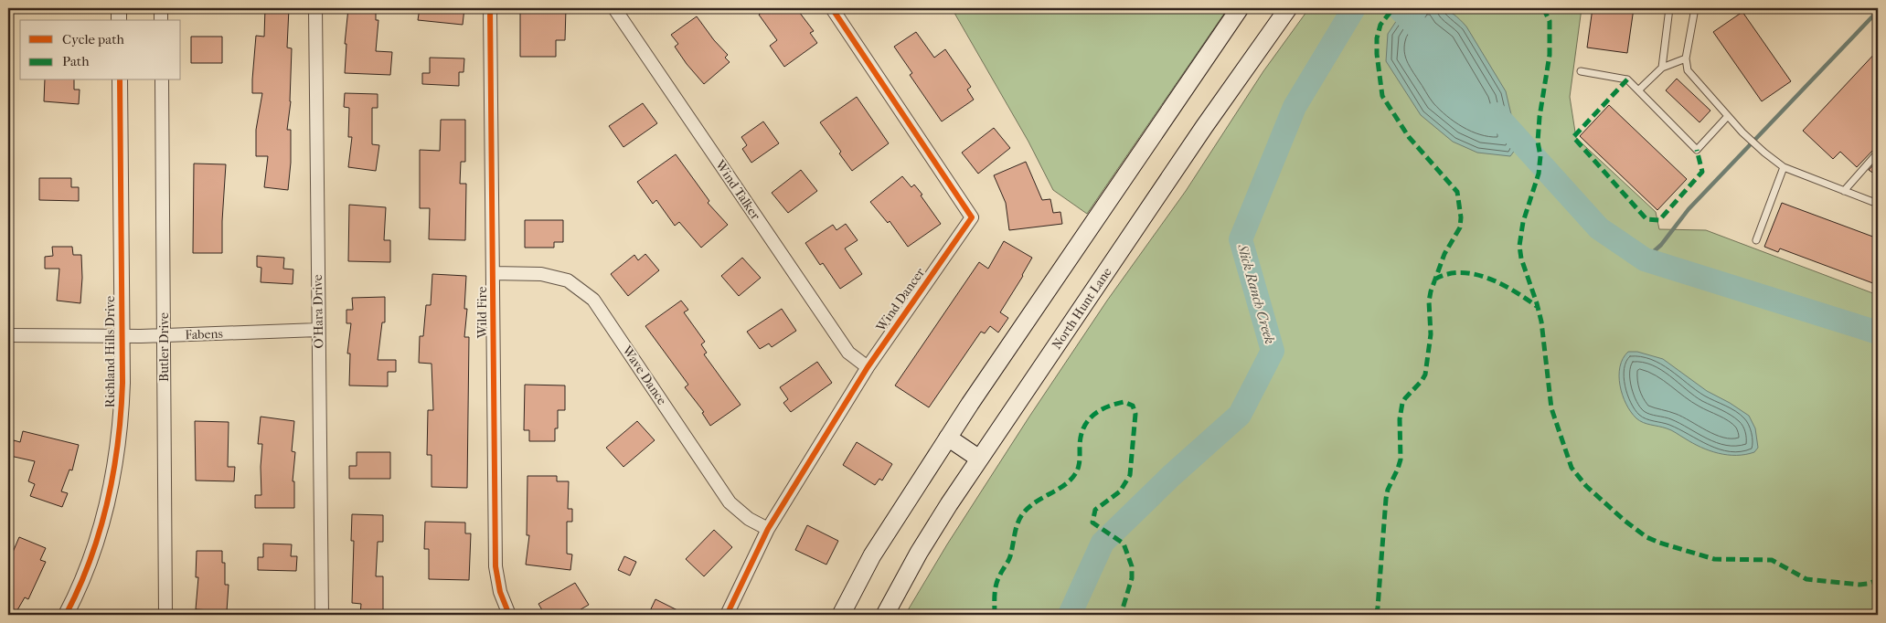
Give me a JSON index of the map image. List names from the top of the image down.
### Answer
{
  "streets": {
    "main road": ["North Hunt Lane"],
    "street": [
      "Wind Talker",
      "Wind Dancer",
      "O'Hara Drive",
      "Wild Fire",
      "Fabens",
      "Butler Drive",
      "Richland Hills Drive",
      "Wave Dance"
    ]
  },
  "crossings": [
    ["Wind Talker", "Wind Dancer"],
    ["Wind Dancer", "Wave Dance"],
    ["O'Hara Drive", "Fabens"],
    ["Wild Fire", "Wave Dance"],
    ["Fabens", "Butler Drive"],
    ["Fabens", "Richland Hills Drive"]
  ],
  "water": ["Slick Ranch Creek"],
  "legend": ["Cycle path", "Path"]
}
